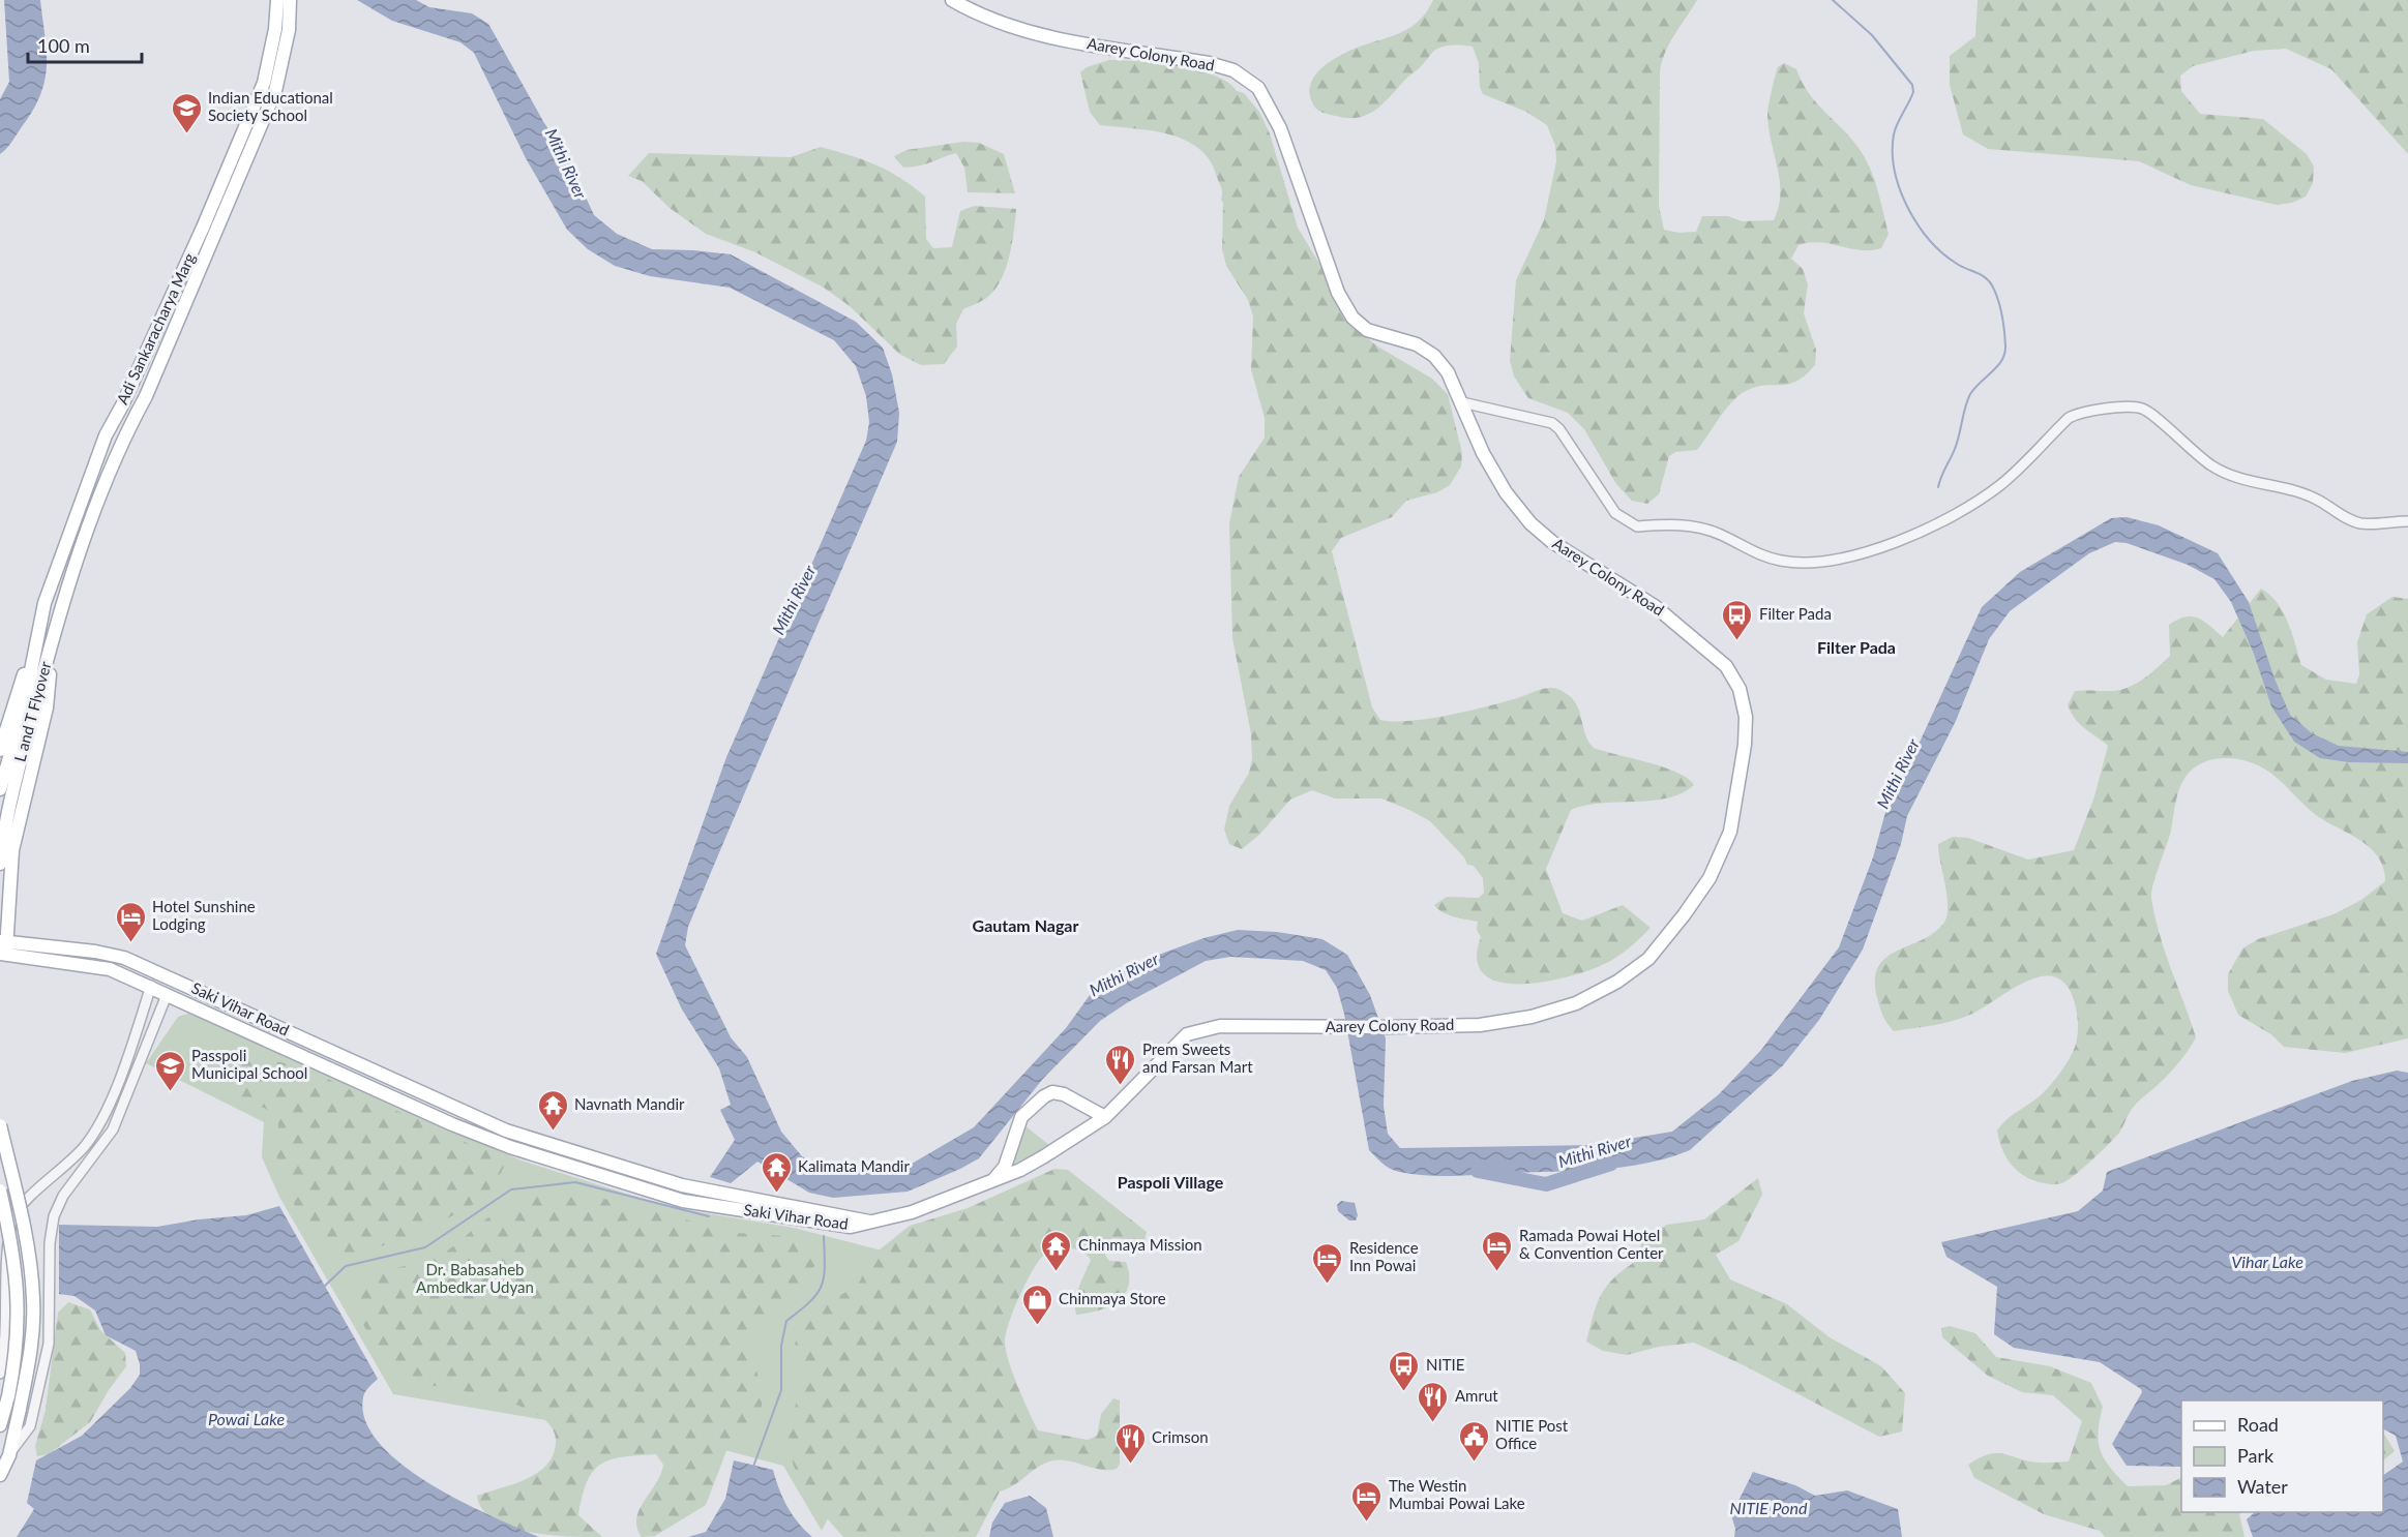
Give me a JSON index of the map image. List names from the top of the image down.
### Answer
{
  "streets": {
    "main road": [
      "Aarey Colony Road",
      "Adi Sankaracharya Marg",
      "L and T Flyover",
      "Saki Vihar Road"
    ]
  },
  "crossings": [
    ["Aarey Colony Road", "Saki Vihar Road"],
    ["Adi Sankaracharya Marg", "L and T Flyover"]
  ],
  "districts": ["Filter Pada", "Gautam Nagar", "Paspoli Village"],
  "water": [
    "Mithi River",
    "Vihar Lake",
    "Powai Lake",
    "NITIE Pond"
  ],
  "parks": ["Dr. Babasaheb Ambedkar Udyan"],
  "places": {
    "school or university": ["Indian Educational Society School", "Passpoli Municipal School"],
    "bus stop": ["Filter Pada", "NITIE"],
    "hotel": [
      "Hotel Sunshine Lodging",
      "Ramada Powai Hotel & Convention Center",
      "Residence Inn Powai",
      "The Westin Mumbai Powai Lake"
    ],
    "restaurant": ["Prem Sweets and Farsan Mart", "Amrut", "Crimson"],
    "temple": ["Navnath Mandir", "Kalimata Mandir", "Chinmaya Mission"],
    "shop": ["Chinmaya Store"],
    "public building": ["NITIE Post Office"]
  },
  "legend": ["Road", "Park", "Water"],
  "scale_bar": "100 m"
}
